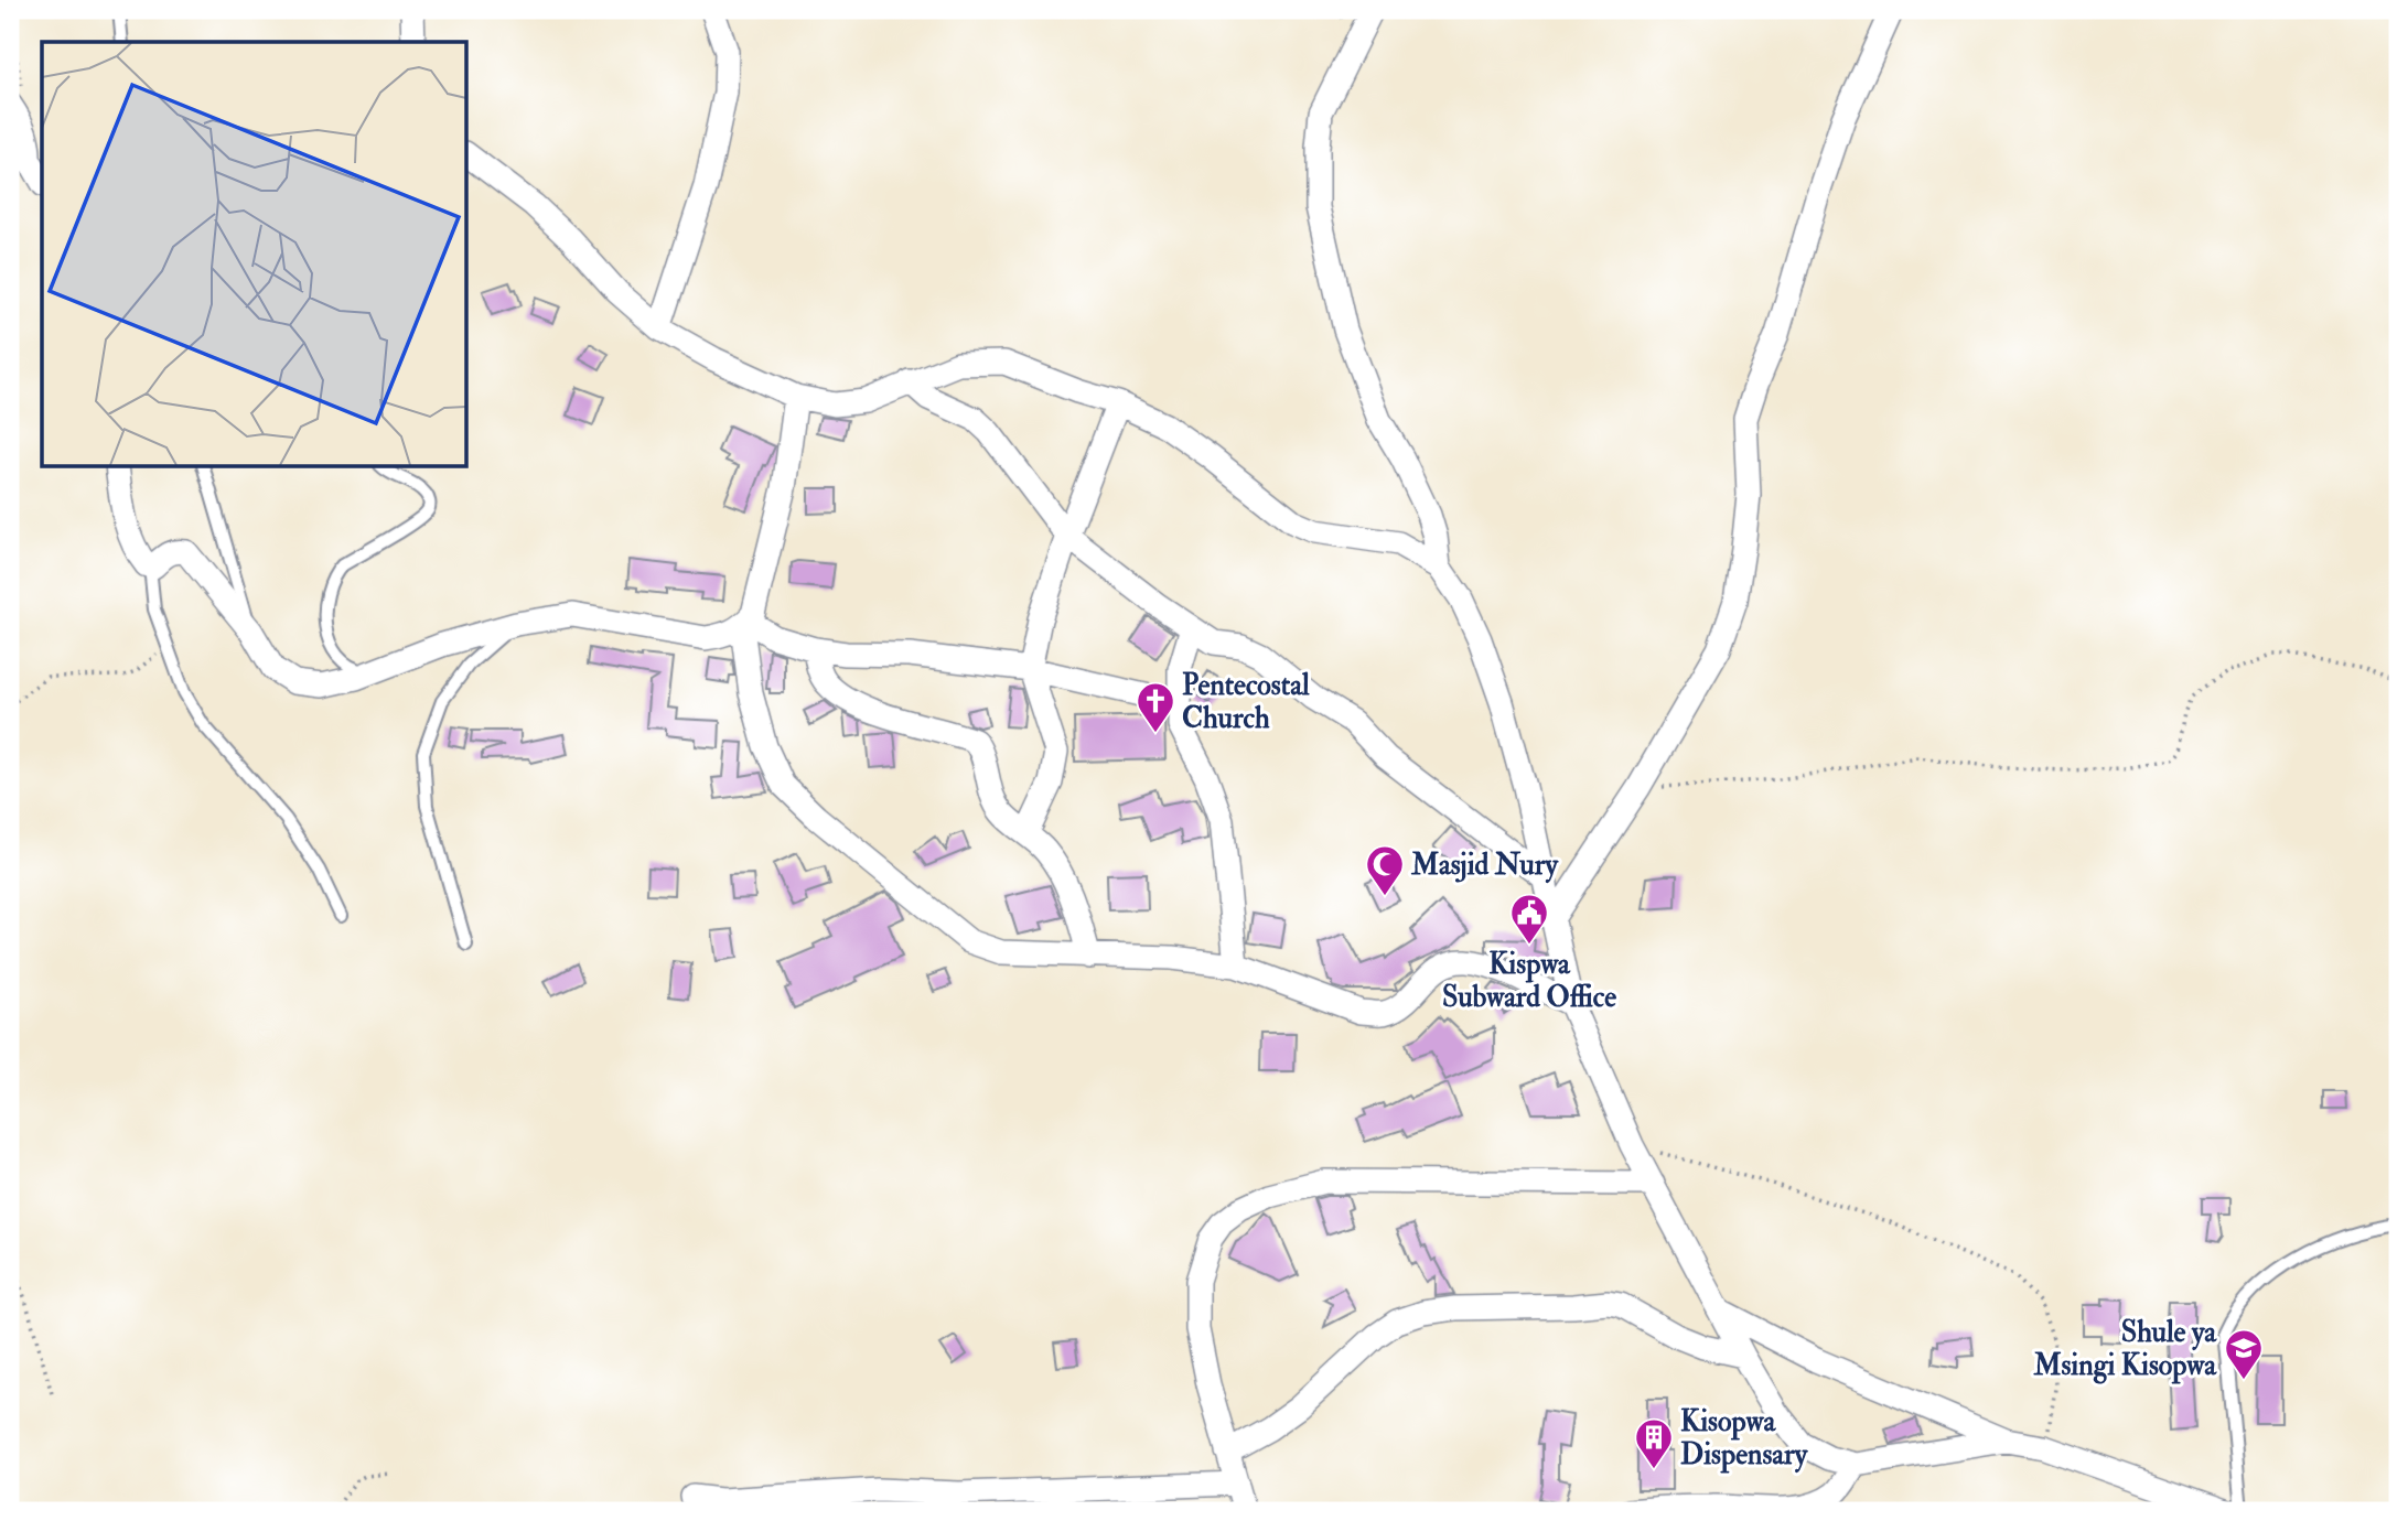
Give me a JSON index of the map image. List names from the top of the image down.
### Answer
{
  "places": {
    "church": ["Pentecostal Church"],
    "mosque": ["Masjid Nury"],
    "public building": ["Kispwa Subward Office"],
    "school or university": ["Shule ya Msingi Kisopwa"],
    "building": ["Kisopwa Dispensary"]
  }
}
